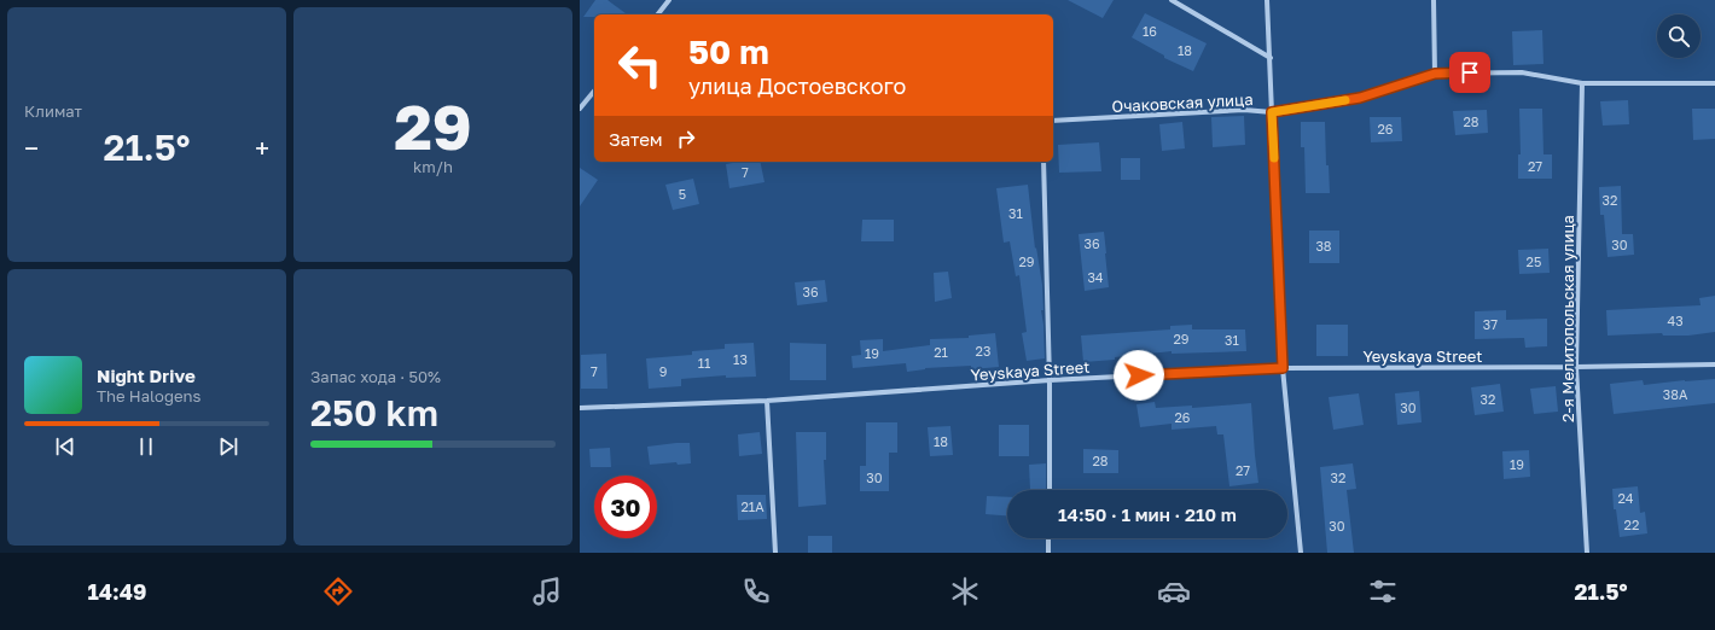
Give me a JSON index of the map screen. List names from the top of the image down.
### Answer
{
  "streets": {
    "street": ["Очаковская улица", "2-я Мелитопольская улица", "Yeyskaya Street"]
  },
  "crossings": [
    ["Очаковская улица", "2-я Мелитопольская улица"],
    ["2-я Мелитопольская улица", "Yeyskaya Street"]
  ],
  "house_numbers": [
    "16",
    "18",
    "28",
    "26",
    "27",
    "7",
    "5",
    "32",
    "31",
    "36",
    "30",
    "38",
    "29",
    "25",
    "34",
    "36",
    "43",
    "37",
    "29",
    "31",
    "23",
    "21",
    "19",
    "13",
    "11",
    "7",
    "9",
    "38А",
    "32",
    "30",
    "26",
    "18",
    "28",
    "19",
    "27",
    "30",
    "32",
    "24",
    "21А",
    "22",
    "30"
  ],
  "page": {
    "tile": [
      "Климат",
      ["29", "km/h"],
      ["Запас хода · 50%", "250 km"]
    ],
    "turn": ["50 m", "улица Достоевского"],
    "then": "Затем",
    "heat": ["−", "21.5°", "+"],
    "song": ["Night Drive", "The Halogens"],
    "limit": "30",
    "trip": "14:50 · 1 мин · 210 m",
    "tabs": ["14:49", "21.5°"]
  }
}
